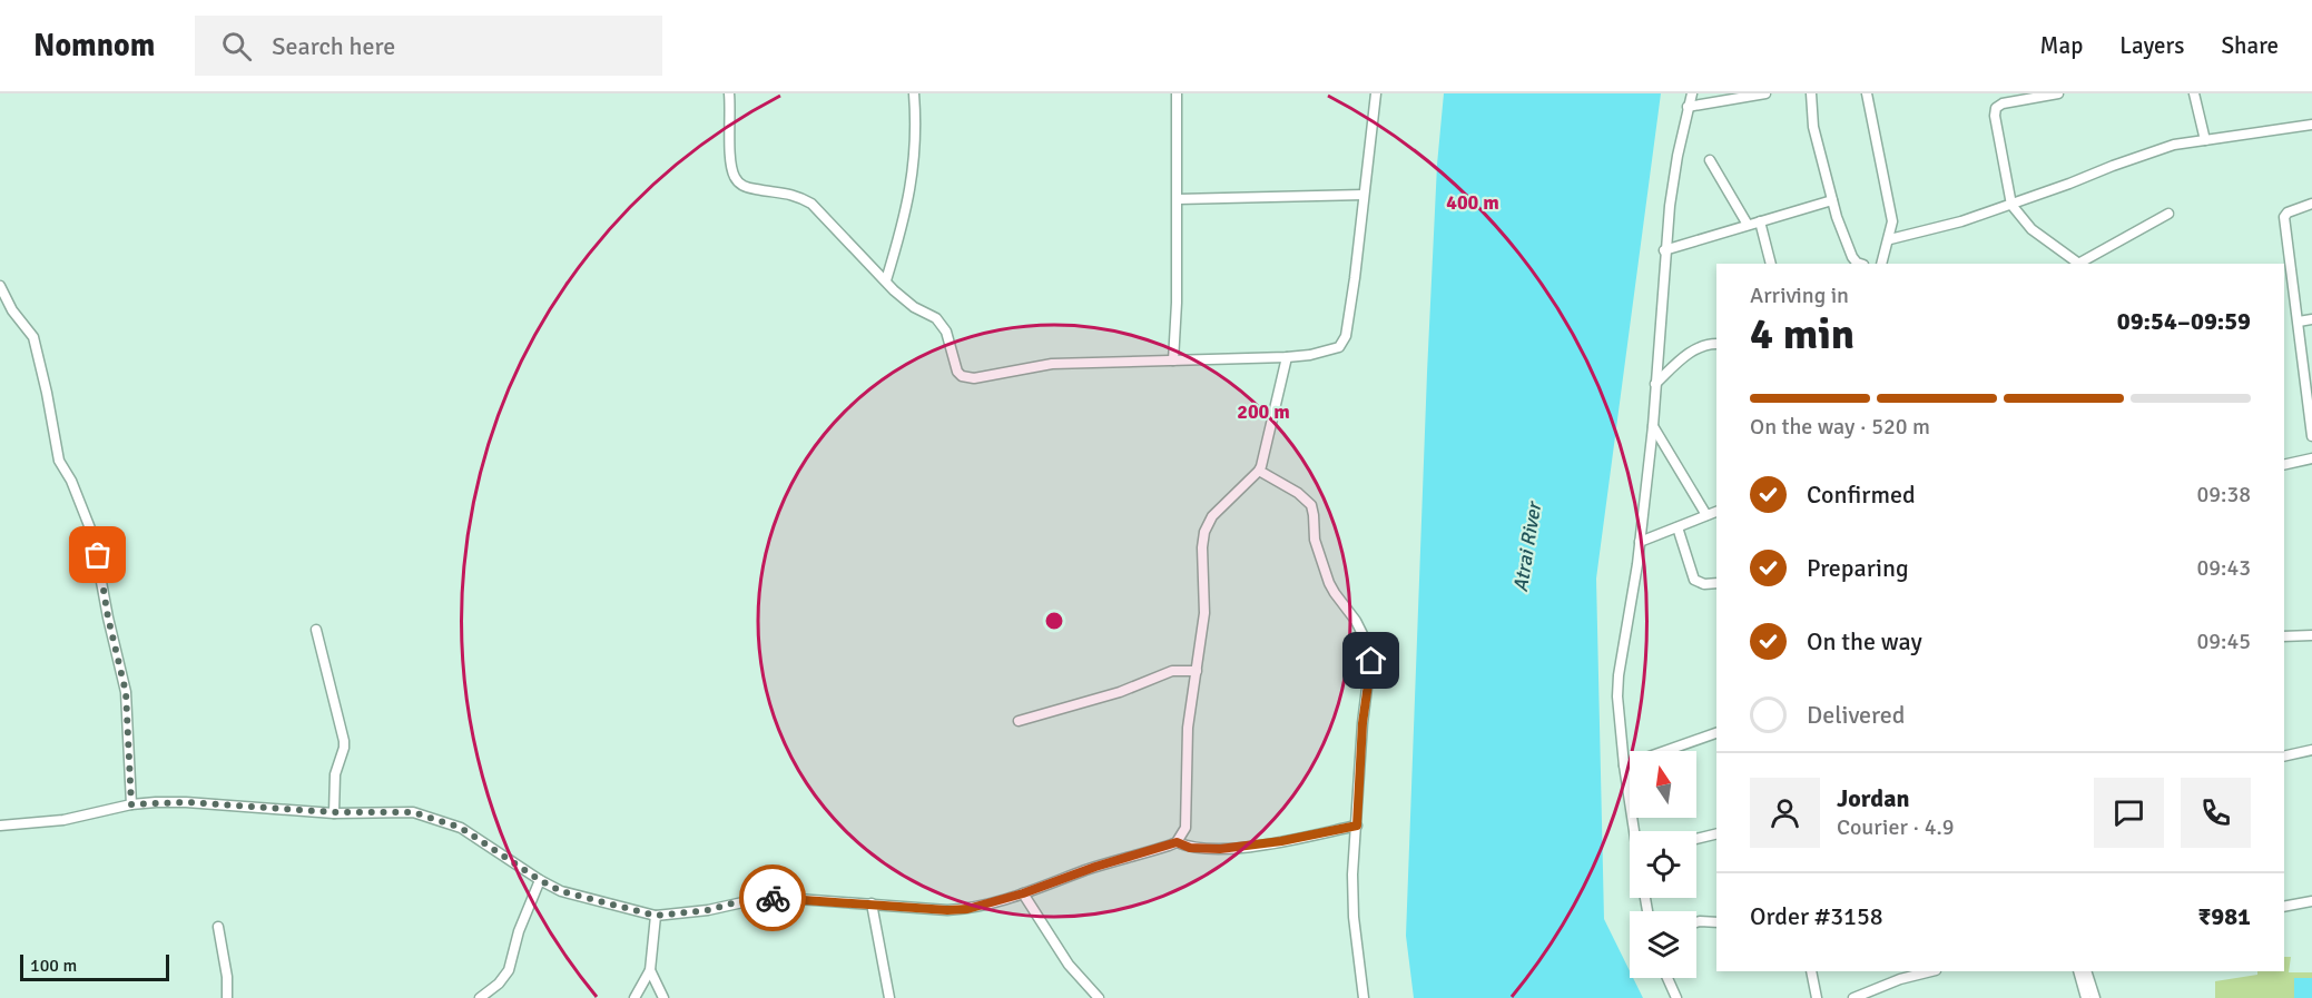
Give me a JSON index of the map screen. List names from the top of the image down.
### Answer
{
  "water": ["Atrai River"],
  "scale_bar": "100 m",
  "north": "top",
  "page": {
    "header": "Nomnom",
    "search": "Search here",
    "nav": ["Map", "Layers", "Share"],
    "heading": ["4 min", "Arriving in", "09:54–09:59"],
    "panel": [
      "Jordan",
      "Courier · 4.9",
      "Order #3158",
      "₹981"
    ],
    "bar": "On the way · 520 m",
    "list": [
      ["Confirmed", "09:38"],
      ["Preparing", "09:43"],
      ["On the way", "09:45"],
      "Delivered"
    ],
    "scale": "100 m"
  },
  "rings": ["400 m", "200 m"]
}
